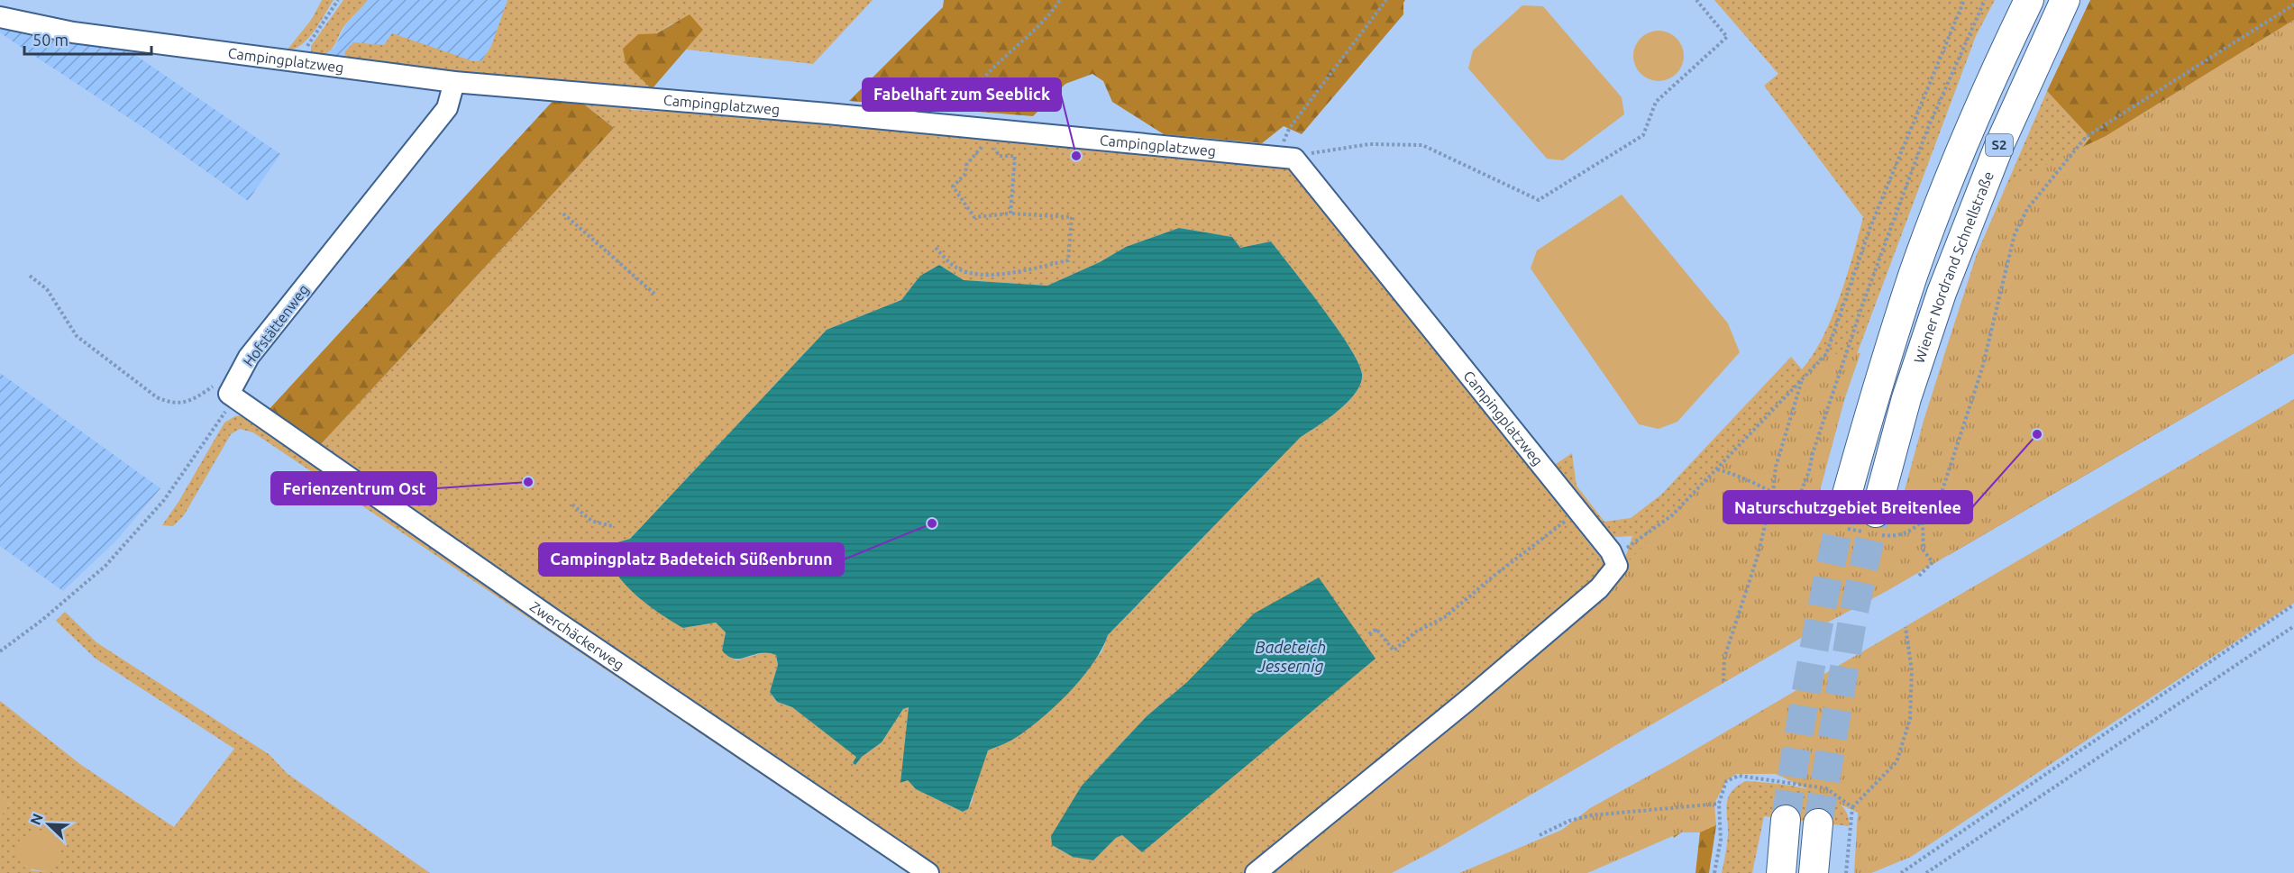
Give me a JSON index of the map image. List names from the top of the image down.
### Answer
{
  "streets": {
    "highway": ["S2", "Wiener Nordrand Schnellstraße"],
    "street": ["Campingplatzweg", "Hofstättenweg", "Zwerchäckerweg"]
  },
  "crossings": [
    ["Campingplatzweg", "Hofstättenweg"],
    ["Hofstättenweg", "Zwerchäckerweg"]
  ],
  "water": ["Badeteich Jessernig"],
  "places": [
    "Fabelhaft zum Seeblick",
    "Naturschutzgebiet Breitenlee",
    "Ferienzentrum Ost",
    "Campingplatz Badeteich Süßenbrunn"
  ],
  "scale_bar": "50 m",
  "north": "top left"
}
